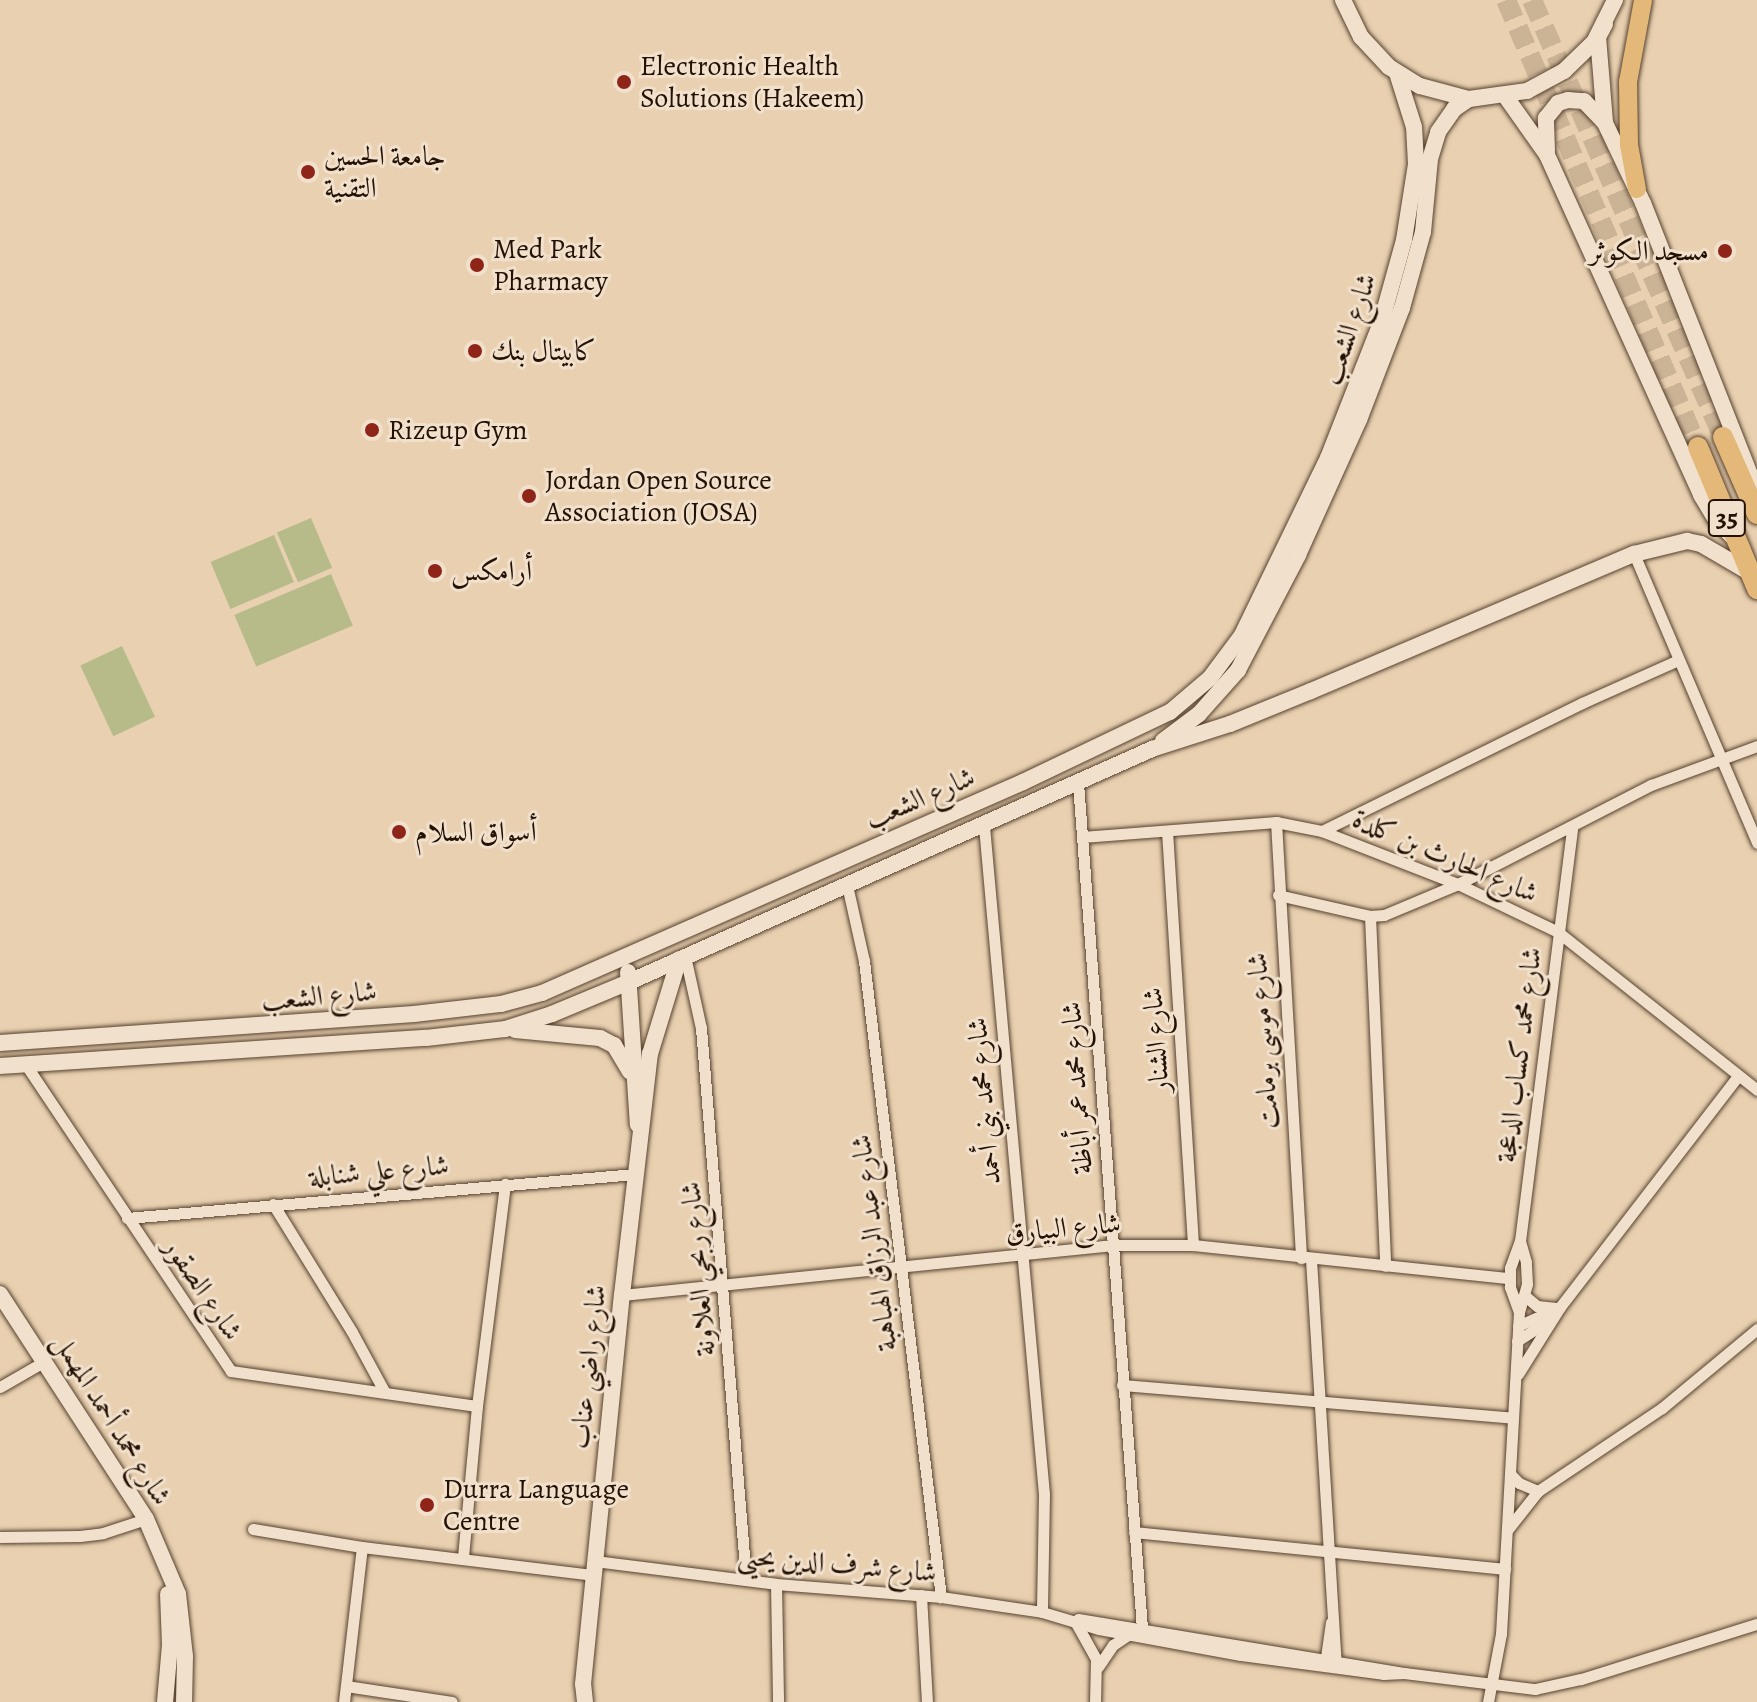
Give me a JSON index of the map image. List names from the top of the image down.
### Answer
{
  "streets": {
    "highway": ["35"],
    "street": [
      "شارع الشعب",
      "شارع الحارث بن كلدة",
      "شارع الشنار",
      "شارع موسى برمامت",
      "شارع محمد كساب الدعجة",
      "شارع محمد عمر أباظة",
      "شارع محمد بني أحمد",
      "شارع علي شنابلة",
      "شارع البيارق",
      "شارع عبد الرزاق الهباهبة",
      "شارع ربحي العلاونة",
      "شارع الصقور",
      "شارع راضي عناب",
      "شارع محمد أحمد المهمل",
      "شارع شرف الدين يحيى"
    ]
  },
  "crossings": [
    ["شارع الشعب", "35"],
    ["شارع الشعب", "شارع محمد عمر أباظة"],
    ["شارع الشعب", "شارع محمد بني أحمد"],
    ["شارع الشعب", "شارع عبد الرزاق الهباهبة"],
    ["شارع الشعب", "شارع ربحي العلاونة"],
    ["شارع الشعب", "شارع الصقور"],
    ["شارع الشعب", "شارع راضي عناب"],
    ["شارع الحارث بن كلدة", "شارع الشنار"],
    ["شارع الحارث بن كلدة", "شارع موسى برمامت"],
    ["شارع الحارث بن كلدة", "شارع محمد كساب الدعجة"],
    ["شارع الحارث بن كلدة", "شارع محمد عمر أباظة"],
    ["شارع الشنار", "شارع البيارق"],
    ["شارع موسى برمامت", "شارع البيارق"],
    ["شارع موسى برمامت", "شارع شرف الدين يحيى"],
    ["شارع محمد كساب الدعجة", "شارع البيارق"],
    ["شارع محمد كساب الدعجة", "شارع شرف الدين يحيى"],
    ["شارع محمد عمر أباظة", "شارع البيارق"],
    ["شارع محمد عمر أباظة", "شارع شرف الدين يحيى"],
    ["شارع محمد بني أحمد", "شارع البيارق"],
    ["شارع محمد بني أحمد", "شارع شرف الدين يحيى"],
    ["شارع علي شنابلة", "شارع الصقور"],
    ["شارع علي شنابلة", "شارع راضي عناب"],
    ["شارع البيارق", "شارع عبد الرزاق الهباهبة"],
    ["شارع البيارق", "شارع ربحي العلاونة"],
    ["شارع البيارق", "شارع راضي عناب"],
    ["شارع عبد الرزاق الهباهبة", "شارع شرف الدين يحيى"],
    ["شارع ربحي العلاونة", "شارع راضي عناب"],
    ["شارع ربحي العلاونة", "شارع شرف الدين يحيى"],
    ["شارع راضي عناب", "شارع شرف الدين يحيى"]
  ],
  "places": [
    "Electronic Health Solutions (Hakeem)",
    "جامعة الحسين التقنية",
    "مسجد الكوثر",
    "Med Park Pharmacy",
    "كابيتال بنك",
    "Rizeup Gym",
    "Jordan Open Source Association (JOSA)",
    "أرامكس",
    "أسواق السلام",
    "Durra Language Centre"
  ]
}
